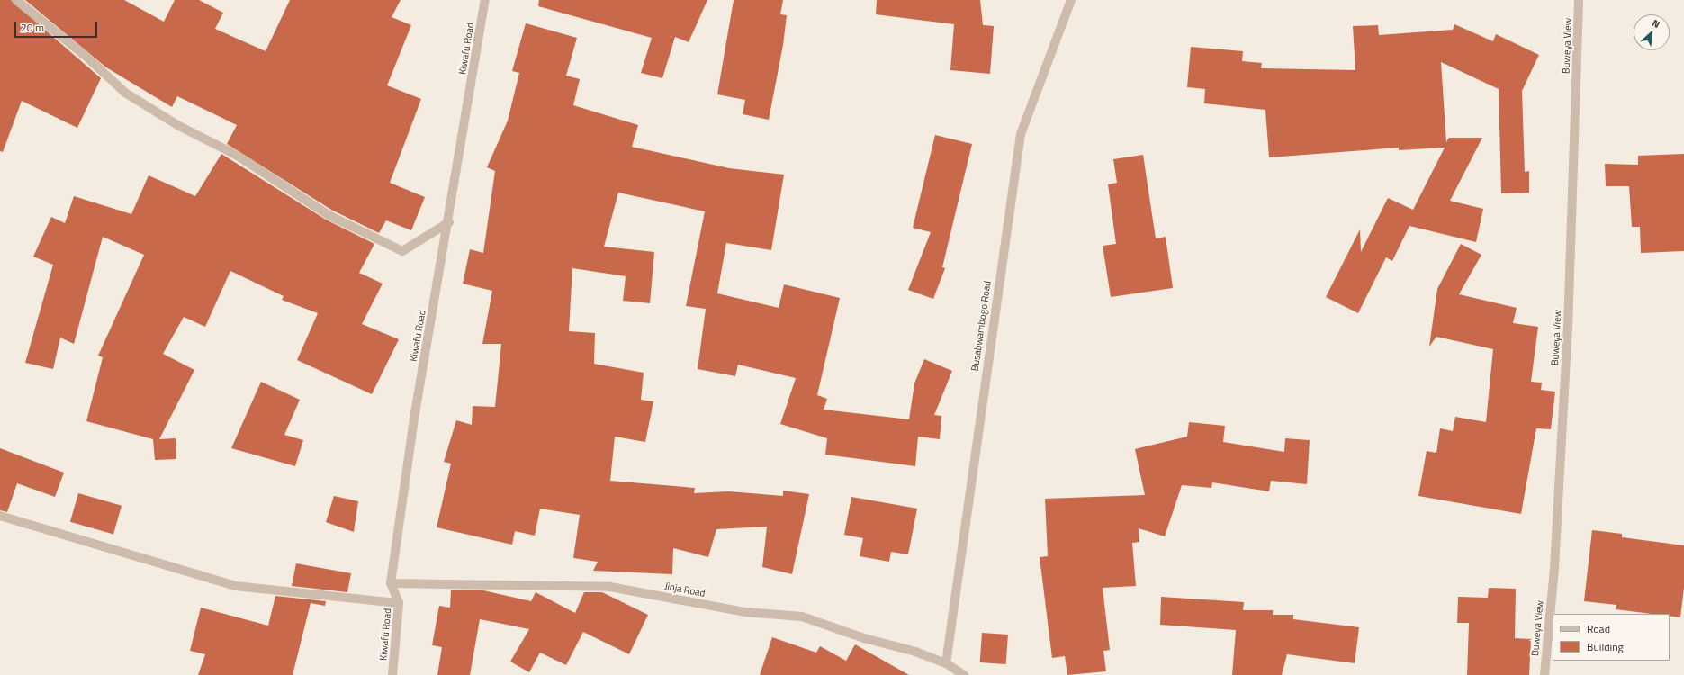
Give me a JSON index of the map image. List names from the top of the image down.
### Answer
{
  "streets": {
    "street": [
      "Buweya View",
      "Kiwafu Road",
      "Busabwambogo Road",
      "Jinja Road"
    ]
  },
  "crossings": [
    ["Kiwafu Road", "Jinja Road"],
    ["Busabwambogo Road", "Jinja Road"]
  ],
  "legend": ["Road", "Building"],
  "scale_bar": "20 m",
  "north": "top right"
}
